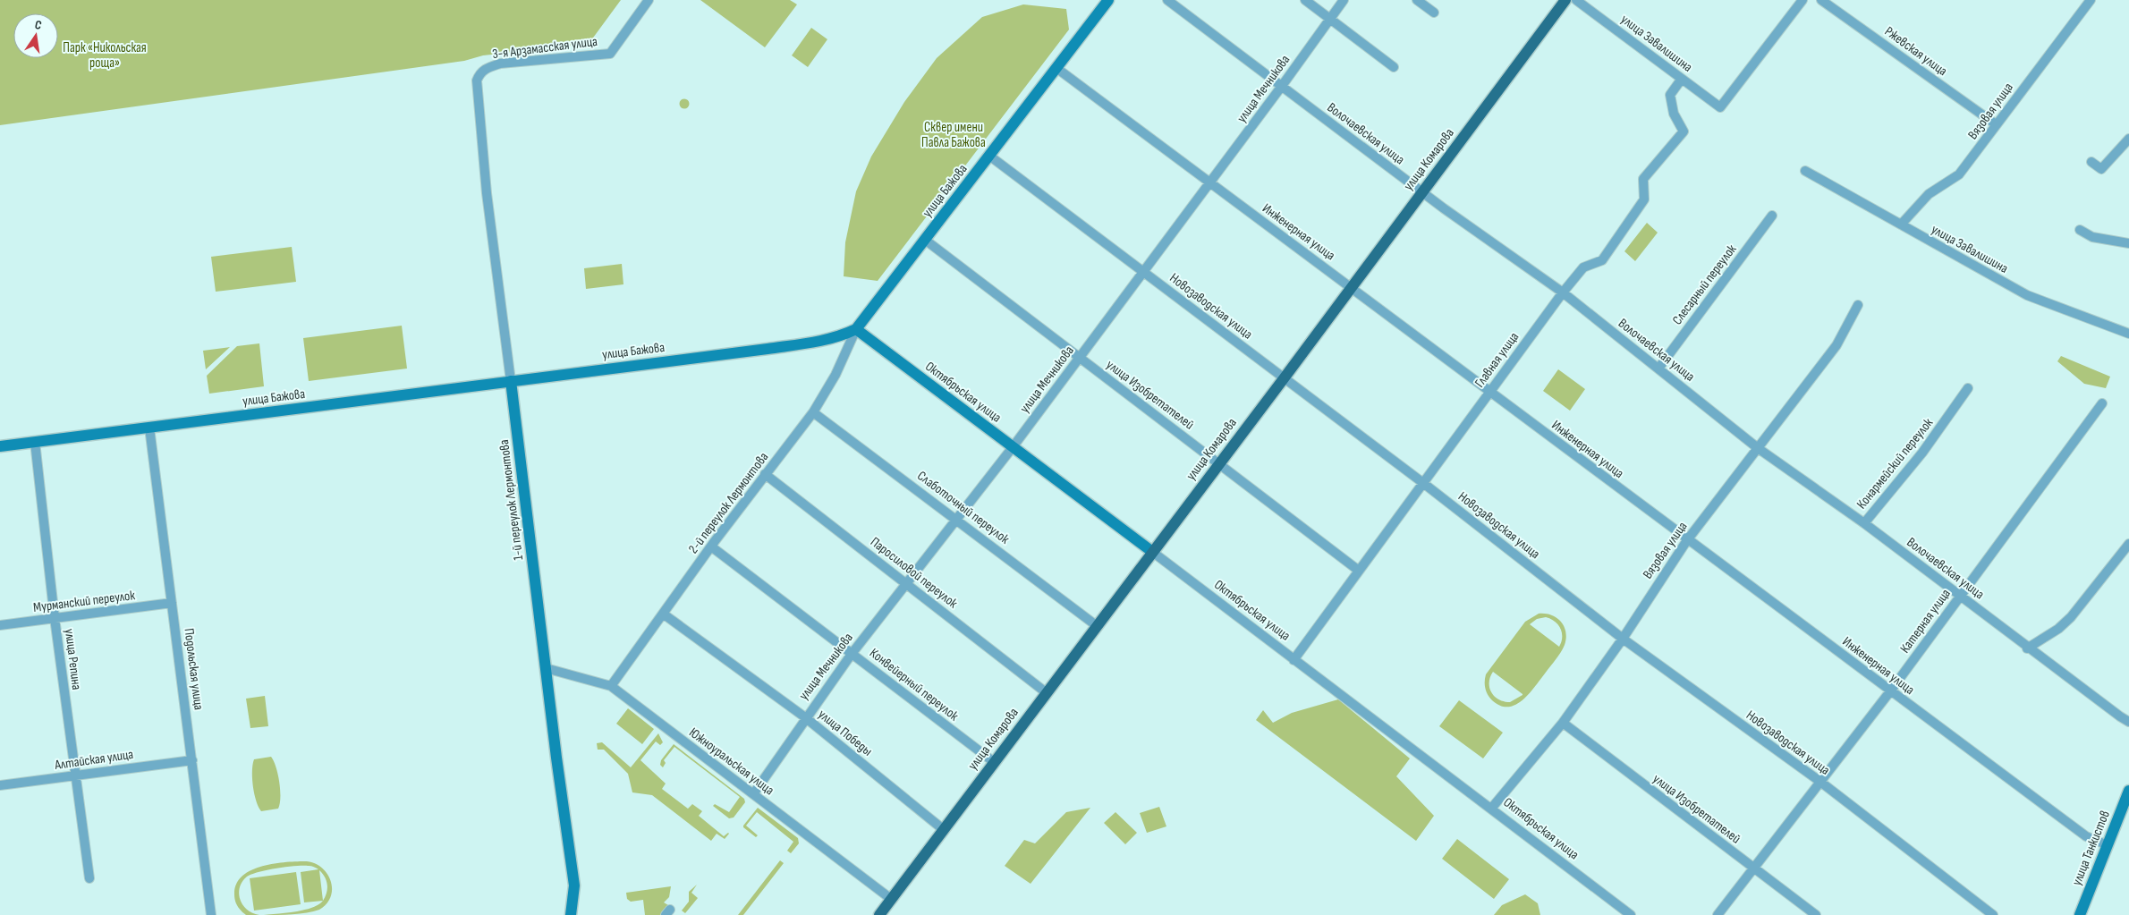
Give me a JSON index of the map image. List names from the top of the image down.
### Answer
{
  "streets": {
    "main road": [
      "улица Комарова",
      "улица Бажова",
      "Октябрьская улица",
      "1-й переулок Лермонтова",
      "улица Танкистов"
    ],
    "street": [
      "улица Завалишина",
      "3-я Арзамасская улица",
      "Ржевская улица",
      "улица Мечникова",
      "Вязовая улица",
      "Волочаевская улица",
      "Инженерная улица",
      "Слесарный переулок",
      "Новозаводская улица",
      "Главная улица",
      "улица Изобретателей",
      "Конармейский переулок",
      "2-й переулок Лермонтова",
      "Слаботочный переулок",
      "Паросиловой переулок",
      "Мурманский переулок",
      "Катерная улица",
      "улица Репина",
      "Подольская улица",
      "Конвейерный переулок",
      "улица Победы",
      "Алтайская улица",
      "Южноуральская улица"
    ]
  },
  "crossings": [
    ["улица Завалишина", "Вязовая улица"],
    ["улица Завалишина", "Главная улица"],
    ["3-я Арзамасская улица", "1-й переулок Лермонтова"],
    ["Ржевская улица", "Вязовая улица"],
    ["улица Мечникова", "Волочаевская улица"],
    ["улица Мечникова", "Инженерная улица"],
    ["улица Мечникова", "Новозаводская улица"],
    ["улица Мечникова", "Октябрьская улица"],
    ["улица Мечникова", "улица Изобретателей"],
    ["улица Мечникова", "Слаботочный переулок"],
    ["улица Мечникова", "Паросиловой переулок"],
    ["улица Мечникова", "Конвейерный переулок"],
    ["улица Мечникова", "улица Победы"],
    ["улица Мечникова", "Южноуральская улица"],
    ["Вязовая улица", "Волочаевская улица"],
    ["Вязовая улица", "Инженерная улица"],
    ["Вязовая улица", "Новозаводская улица"],
    ["Вязовая улица", "Октябрьская улица"],
    ["Вязовая улица", "улица Изобретателей"],
    ["Волочаевская улица", "улица Комарова"],
    ["Волочаевская улица", "Слесарный переулок"],
    ["Волочаевская улица", "Главная улица"],
    ["Волочаевская улица", "Конармейский переулок"],
    ["Волочаевская улица", "Катерная улица"],
    ["улица Комарова", "Инженерная улица"],
    ["улица Комарова", "Новозаводская улица"],
    ["улица Комарова", "Октябрьская улица"],
    ["улица Комарова", "улица Изобретателей"],
    ["улица Комарова", "Слаботочный переулок"],
    ["улица Комарова", "Паросиловой переулок"],
    ["улица Комарова", "Конвейерный переулок"],
    ["улица Комарова", "улица Победы"],
    ["улица Комарова", "Южноуральская улица"],
    ["улица Бажова", "Инженерная улица"],
    ["улица Бажова", "Новозаводская улица"],
    ["улица Бажова", "Октябрьская улица"],
    ["улица Бажова", "улица Изобретателей"],
    ["улица Бажова", "1-й переулок Лермонтова"],
    ["улица Бажова", "2-й переулок Лермонтова"],
    ["улица Бажова", "улица Репина"],
    ["улица Бажова", "Подольская улица"],
    ["Инженерная улица", "Главная улица"],
    ["Инженерная улица", "Катерная улица"],
    ["Инженерная улица", "улица Танкистов"],
    ["Новозаводская улица", "Главная улица"],
    ["Новозаводская улица", "Катерная улица"],
    ["Главная улица", "Октябрьская улица"],
    ["Главная улица", "улица Изобретателей"],
    ["Октябрьская улица", "2-й переулок Лермонтова"],
    ["улица Изобретателей", "Катерная улица"],
    ["1-й переулок Лермонтова", "Южноуральская улица"],
    ["2-й переулок Лермонтова", "Слаботочный переулок"],
    ["2-й переулок Лермонтова", "Паросиловой переулок"],
    ["2-й переулок Лермонтова", "Конвейерный переулок"],
    ["2-й переулок Лермонтова", "улица Победы"],
    ["2-й переулок Лермонтова", "Южноуральская улица"],
    ["Мурманский переулок", "улица Репина"],
    ["Мурманский переулок", "Подольская улица"],
    ["улица Репина", "Алтайская улица"],
    ["Подольская улица", "Алтайская улица"]
  ],
  "parks": ["Парк «Никольская роща»", "Сквер имени Павла Бажова"],
  "north": "top"
}
